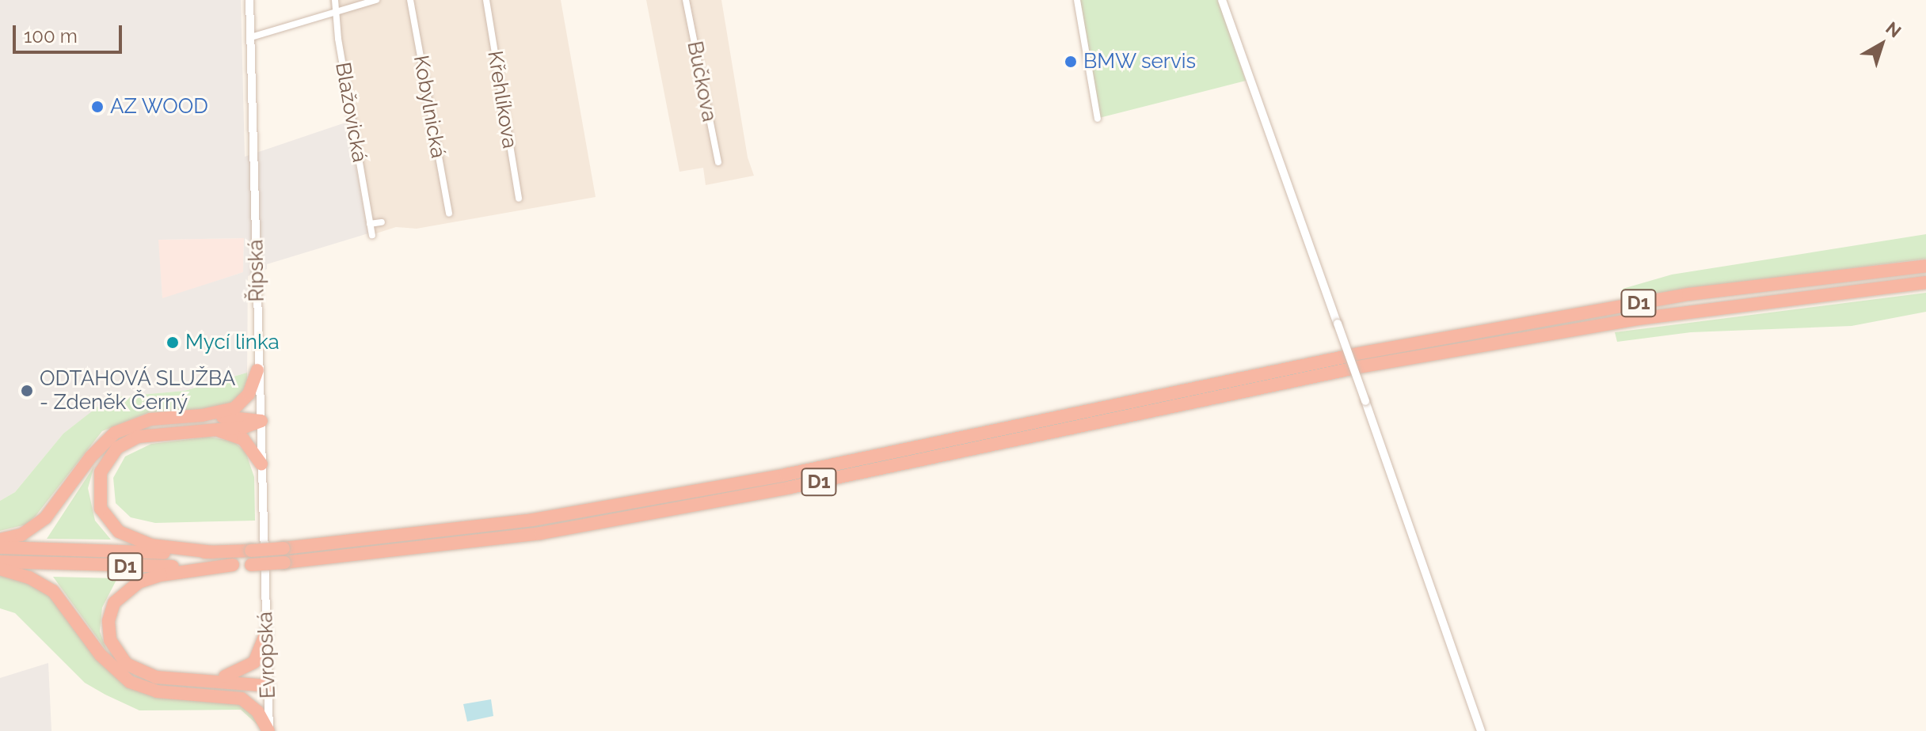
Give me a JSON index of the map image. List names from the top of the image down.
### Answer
{
  "streets": {
    "highway": ["D1"],
    "street": [
      "Bučkova",
      "Křehlíkova",
      "Kobylnická",
      "Blažovická",
      "Řípská",
      "Evropská"
    ]
  },
  "crossings": [
    ["Řípská", "Evropská"]
  ],
  "places": [
    "BMW servis",
    "AZ WOOD",
    "Mycí linka",
    "ODTAHOVÁ SLUŽBA - Zdeněk Černý"
  ],
  "scale_bar": "100 m",
  "north": "top right"
}
